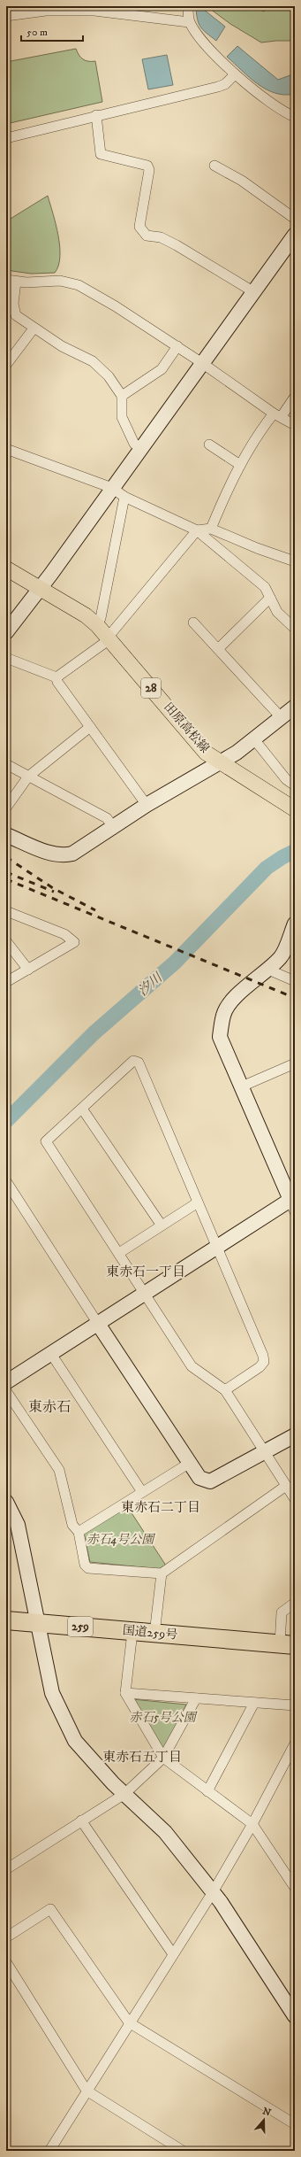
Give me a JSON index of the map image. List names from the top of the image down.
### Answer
{
  "streets": {
    "highway": ["259", "国道259号"],
    "main road": ["28", "田原高松線"]
  },
  "districts": [
    "東赤石一丁目",
    "東赤石",
    "東赤石二丁目",
    "東赤石五丁目"
  ],
  "water": ["汐川"],
  "parks": ["赤石4号公園", "赤石5号公園"],
  "scale_bar": "50 m",
  "north": "top"
}
